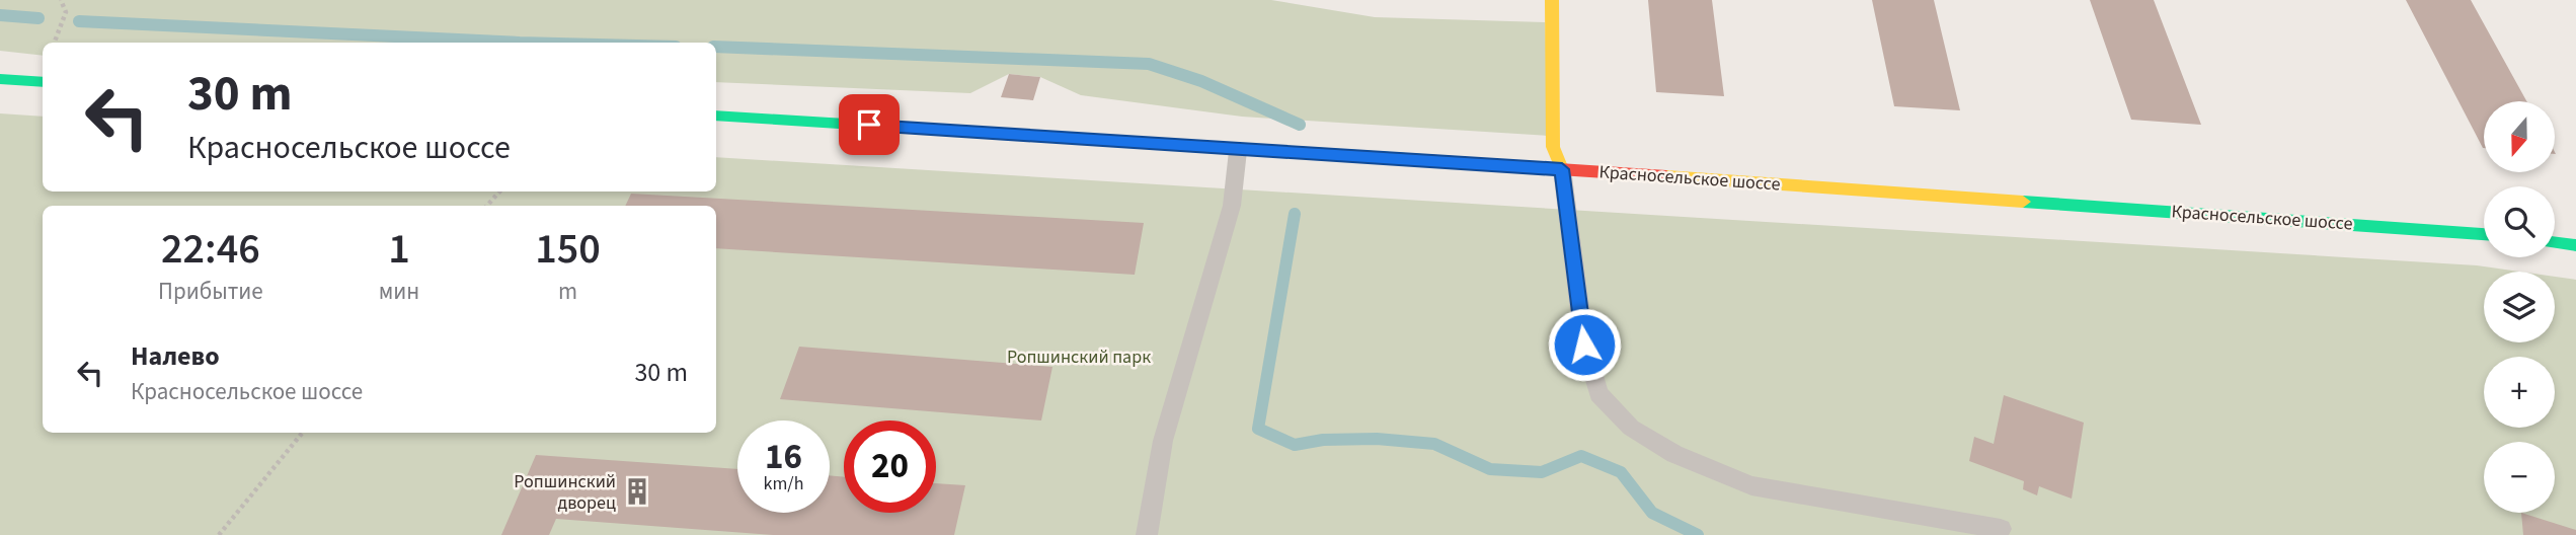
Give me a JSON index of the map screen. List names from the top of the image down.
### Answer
{
  "streets": {
    "main road": ["Красносельское шоссе"]
  },
  "parks": ["Ропшинский парк"],
  "places": {
    "building": ["Ропшинский дворец"]
  },
  "north": "bottom",
  "page": {
    "turn": ["30 m", "Красносельское шоссе"],
    "map_buttons": ["+", "−"],
    "eta": [
      "22:46",
      "Прибытие",
      "1",
      "мин",
      "150",
      "m"
    ],
    "list": [
      {
        "name": "Налево",
        "note": "Красносельское шоссе",
        "value": "30 m"
      }
    ],
    "speed": "16 km/h",
    "limit": "20"
  }
}
